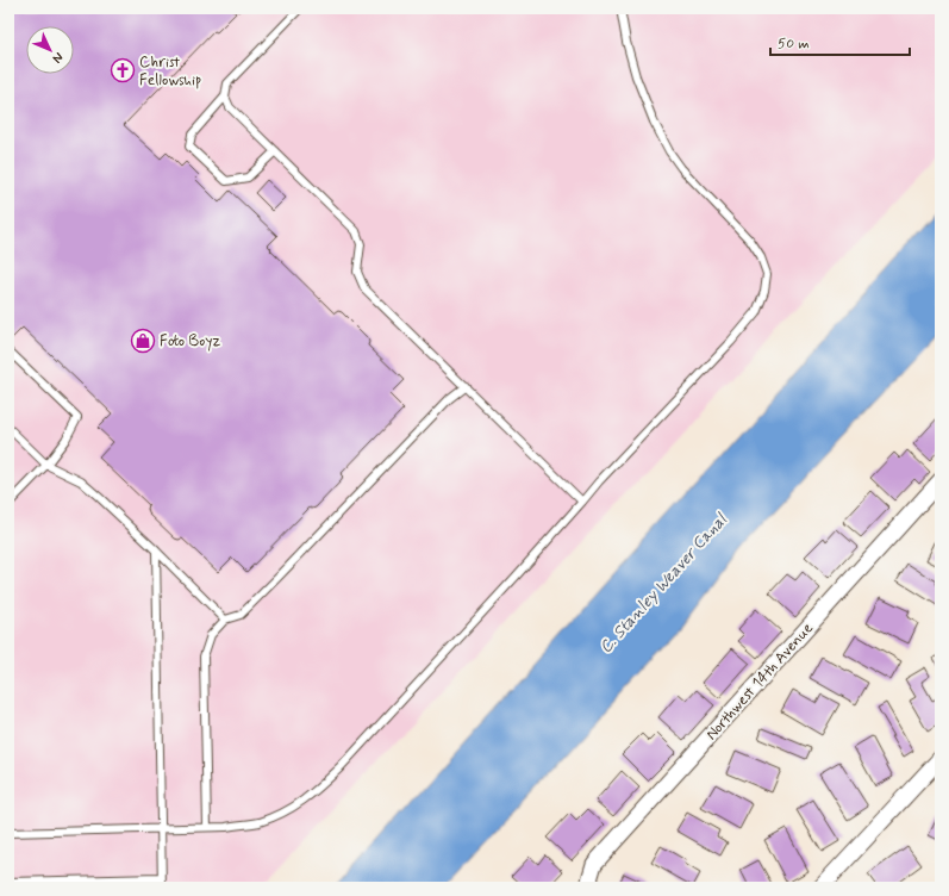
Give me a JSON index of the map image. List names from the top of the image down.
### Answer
{
  "streets": {
    "street": ["Northwest 14th Avenue"]
  },
  "water": ["C. Stanley Weaver Canal"],
  "places": {
    "church": ["Christ Fellowship"],
    "shop": ["Foto Boyz"]
  },
  "scale_bar": "50 m",
  "north": "bottom right"
}
